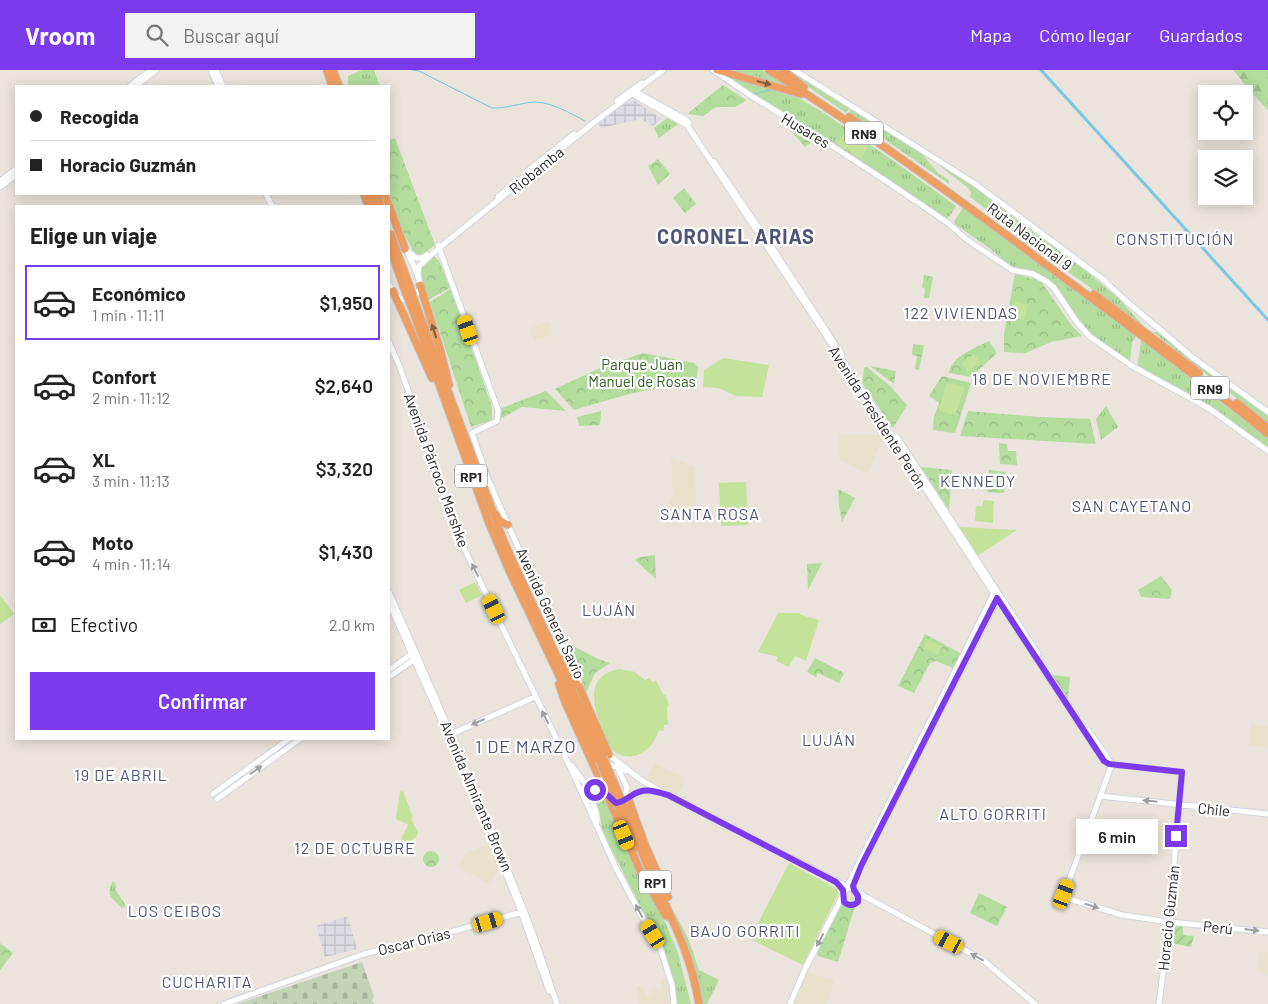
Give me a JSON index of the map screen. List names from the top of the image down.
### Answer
{
  "streets": {
    "highway": [
      "RN9",
      "Ruta Nacional 9",
      "RP1",
      "Avenida General Savio"
    ],
    "main road": [
      "Husares",
      "Riobamba",
      "Avenida Presidente Perón",
      "Avenida Párroco Marshke",
      "Avenida Almirante Brown",
      "Chile",
      "Horacio Guzmán",
      "Perú",
      "Oscar Orias"
    ]
  },
  "crossings": [
    ["Riobamba", "Avenida Presidente Perón"],
    ["Avenida Presidente Perón", "Horacio Guzmán"],
    ["Avenida Almirante Brown", "Oscar Orias"],
    ["Chile", "Horacio Guzmán"],
    ["Chile", "Perú"],
    ["Horacio Guzmán", "Perú"]
  ],
  "one_way": ["Avenida Párroco Marshke", "Chile"],
  "districts": [
    "CORONEL ARIAS",
    "CONSTITUCIÓN",
    "122 VIVIENDAS",
    "18 DE NOVIEMBRE",
    "KENNEDY",
    "SAN CAYETANO",
    "SANTA ROSA",
    "LUJÁN",
    "LUJÁN",
    "1 DE MARZO",
    "19 DE ABRIL",
    "ALTO GORRITI",
    "12 DE OCTUBRE",
    "LOS CEIBOS",
    "BAJO GORRITI",
    "CUCHARITA"
  ],
  "parks": ["Parque Juan Manuel de Rosas"],
  "page": {
    "header": "Vroom",
    "search": "Buscar aquí",
    "nav": ["Mapa", "Cómo llegar", "Guardados"],
    "banner": ["Recogida", "Horacio Guzmán"],
    "heading": "Elige un viaje",
    "list": [
      {
        "name": "Económico",
        "note": "1 min · 11:11",
        "value": "$1,950"
      },
      {
        "name": "Confort",
        "note": "2 min · 11:12",
        "value": "$2,640"
      },
      {
        "name": "XL",
        "note": "3 min · 11:13",
        "value": "$3,320"
      },
      {
        "name": "Moto",
        "note": "4 min · 11:14",
        "value": "$1,430"
      }
    ],
    "pay": ["Efectivo", "2.0 km"],
    "buttons": "Confirmar",
    "bubble": "6 min"
  }
}
